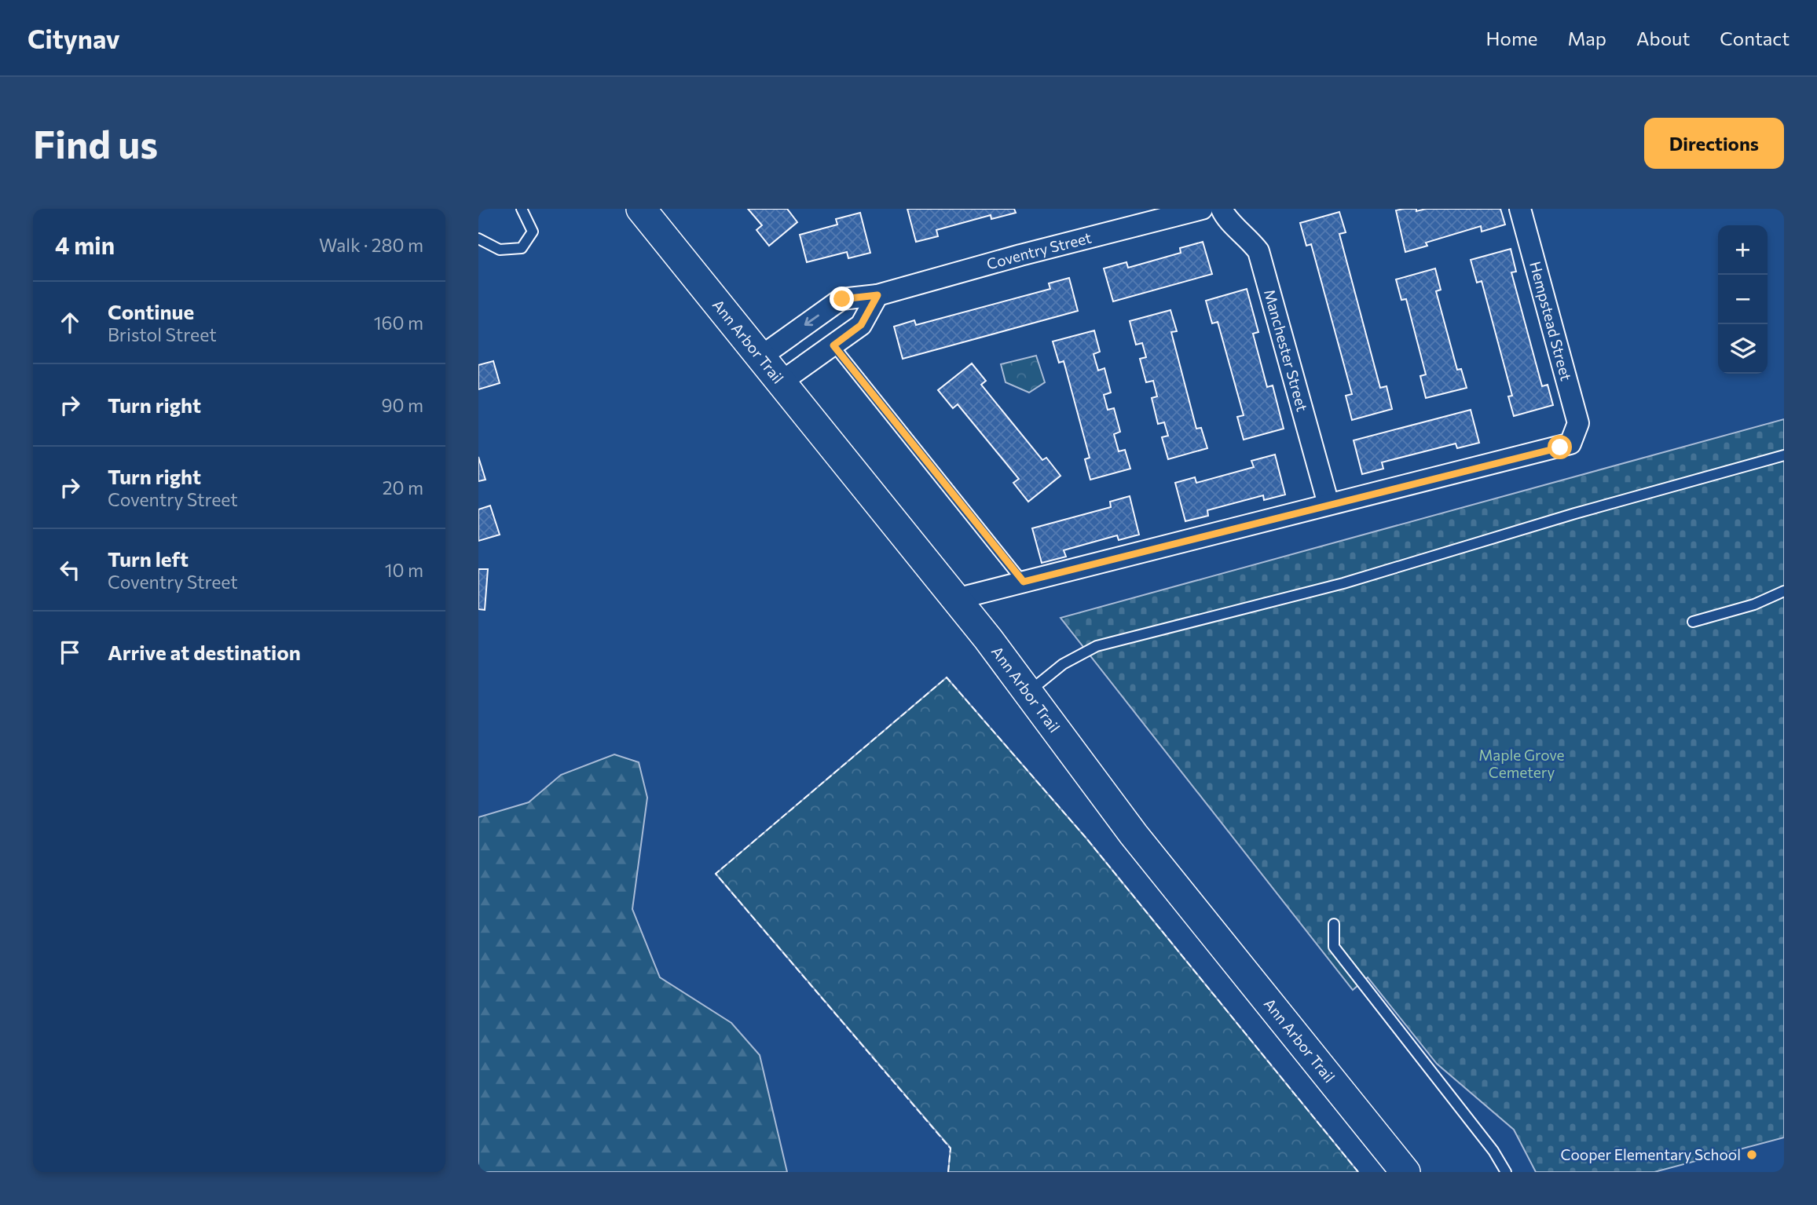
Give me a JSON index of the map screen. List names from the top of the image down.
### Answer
{
  "streets": {
    "street": [
      "Coventry Street",
      "Hempstead Street",
      "Ann Arbor Trail",
      "Manchester Street"
    ]
  },
  "crossings": [
    ["Coventry Street", "Ann Arbor Trail"],
    ["Hempstead Street", "Manchester Street"]
  ],
  "parks": ["Maple Grove Cemetery"],
  "places": ["Cooper Elementary School"],
  "page": {
    "header": "Citynav",
    "nav": [
      "Home",
      "Map",
      "About",
      "Contact"
    ],
    "buttons": "Directions",
    "title": "Find us",
    "heading": ["4 min", "Walk · 280 m"],
    "map_buttons": ["+", "−"],
    "list": [
      ["Continue", "Bristol Street", "160 m"],
      ["Turn right", "90 m"],
      ["Turn right", "Coventry Street", "20 m"],
      ["Turn left", "Coventry Street", "10 m"],
      "Arrive at destination"
    ]
  }
}
